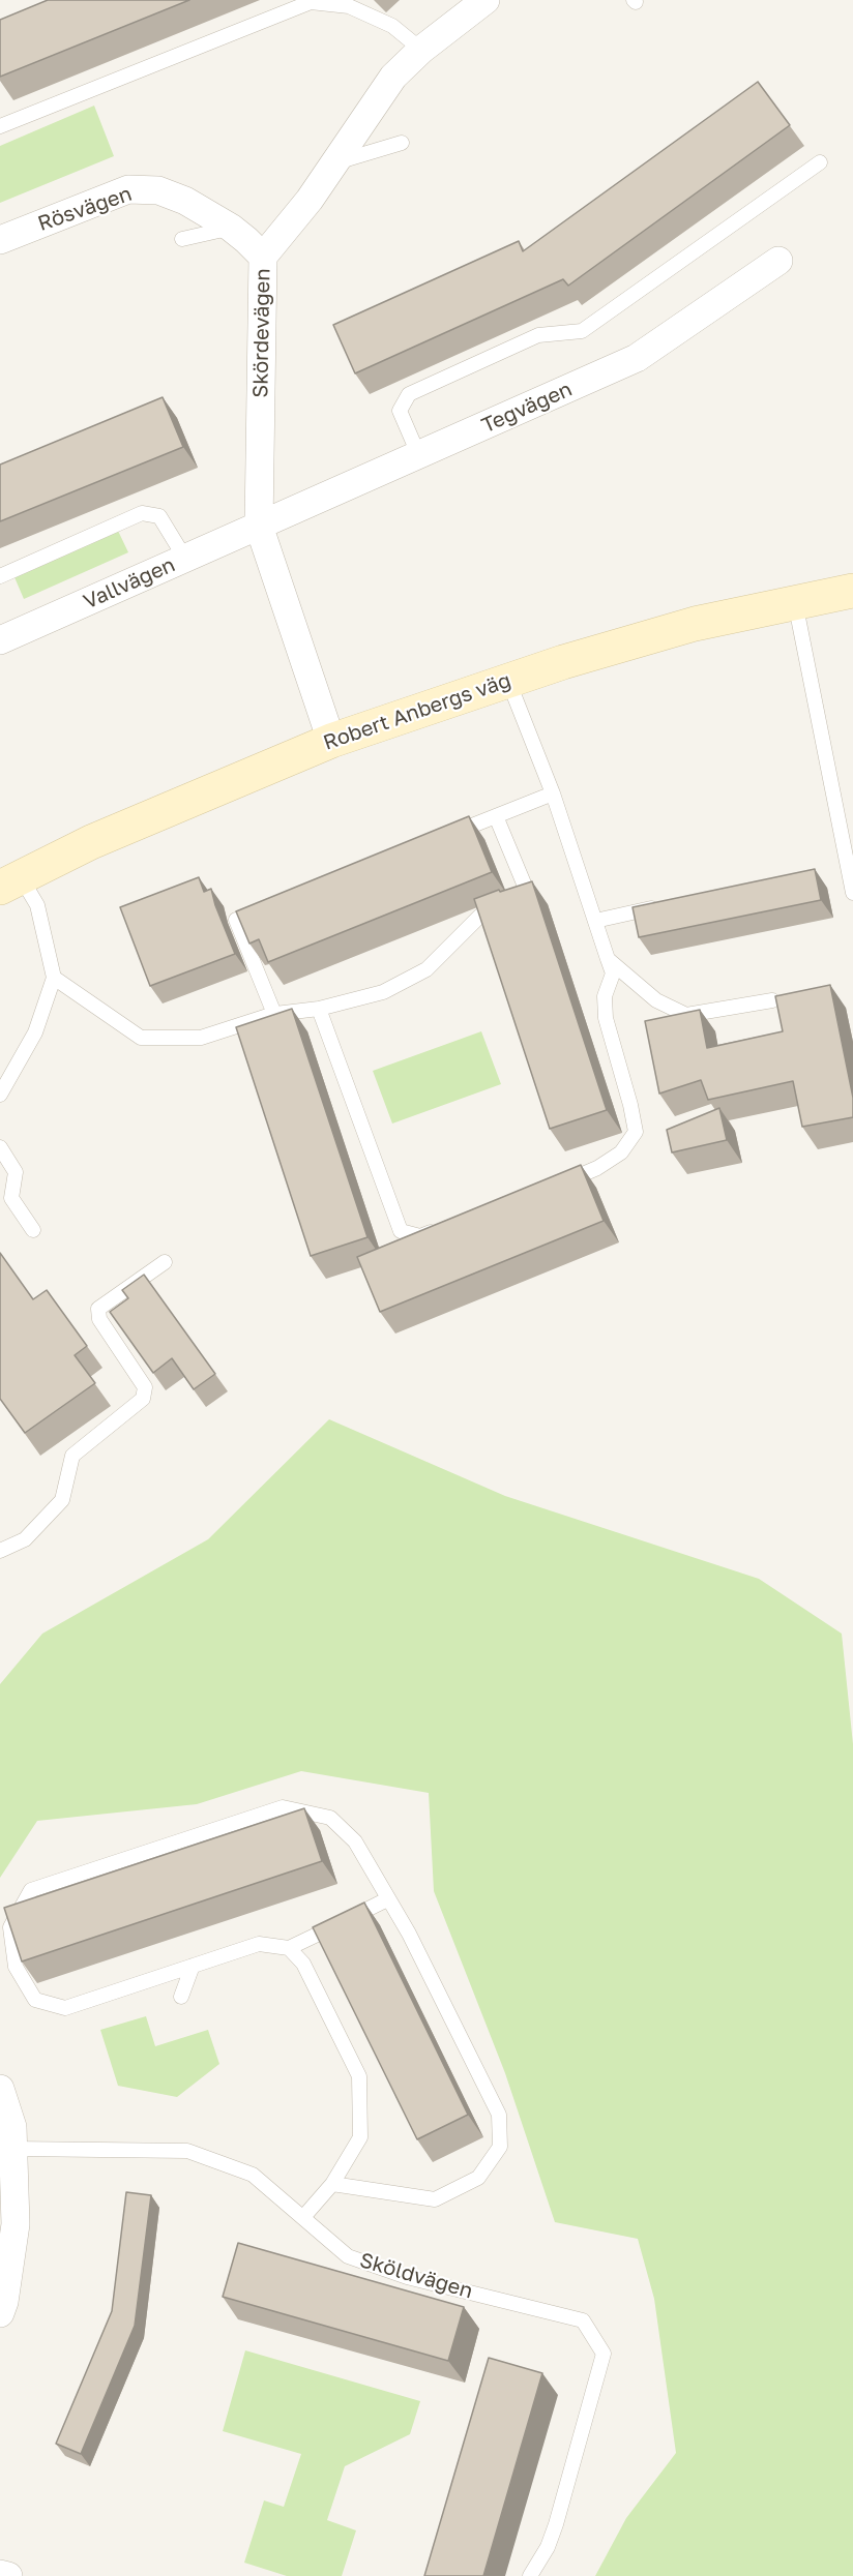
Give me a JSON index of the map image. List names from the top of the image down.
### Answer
{
  "streets": {
    "street": [
      "Rösvägen",
      "Skördevägen",
      "Tegvägen",
      "Vallvägen",
      "Robert Anbergs väg"
    ],
    "lane": ["Sköldvägen"]
  },
  "crossings": [
    ["Rösvägen", "Skördevägen"],
    ["Skördevägen", "Tegvägen"],
    ["Skördevägen", "Vallvägen"],
    ["Skördevägen", "Robert Anbergs väg"],
    ["Tegvägen", "Vallvägen"]
  ]
}
